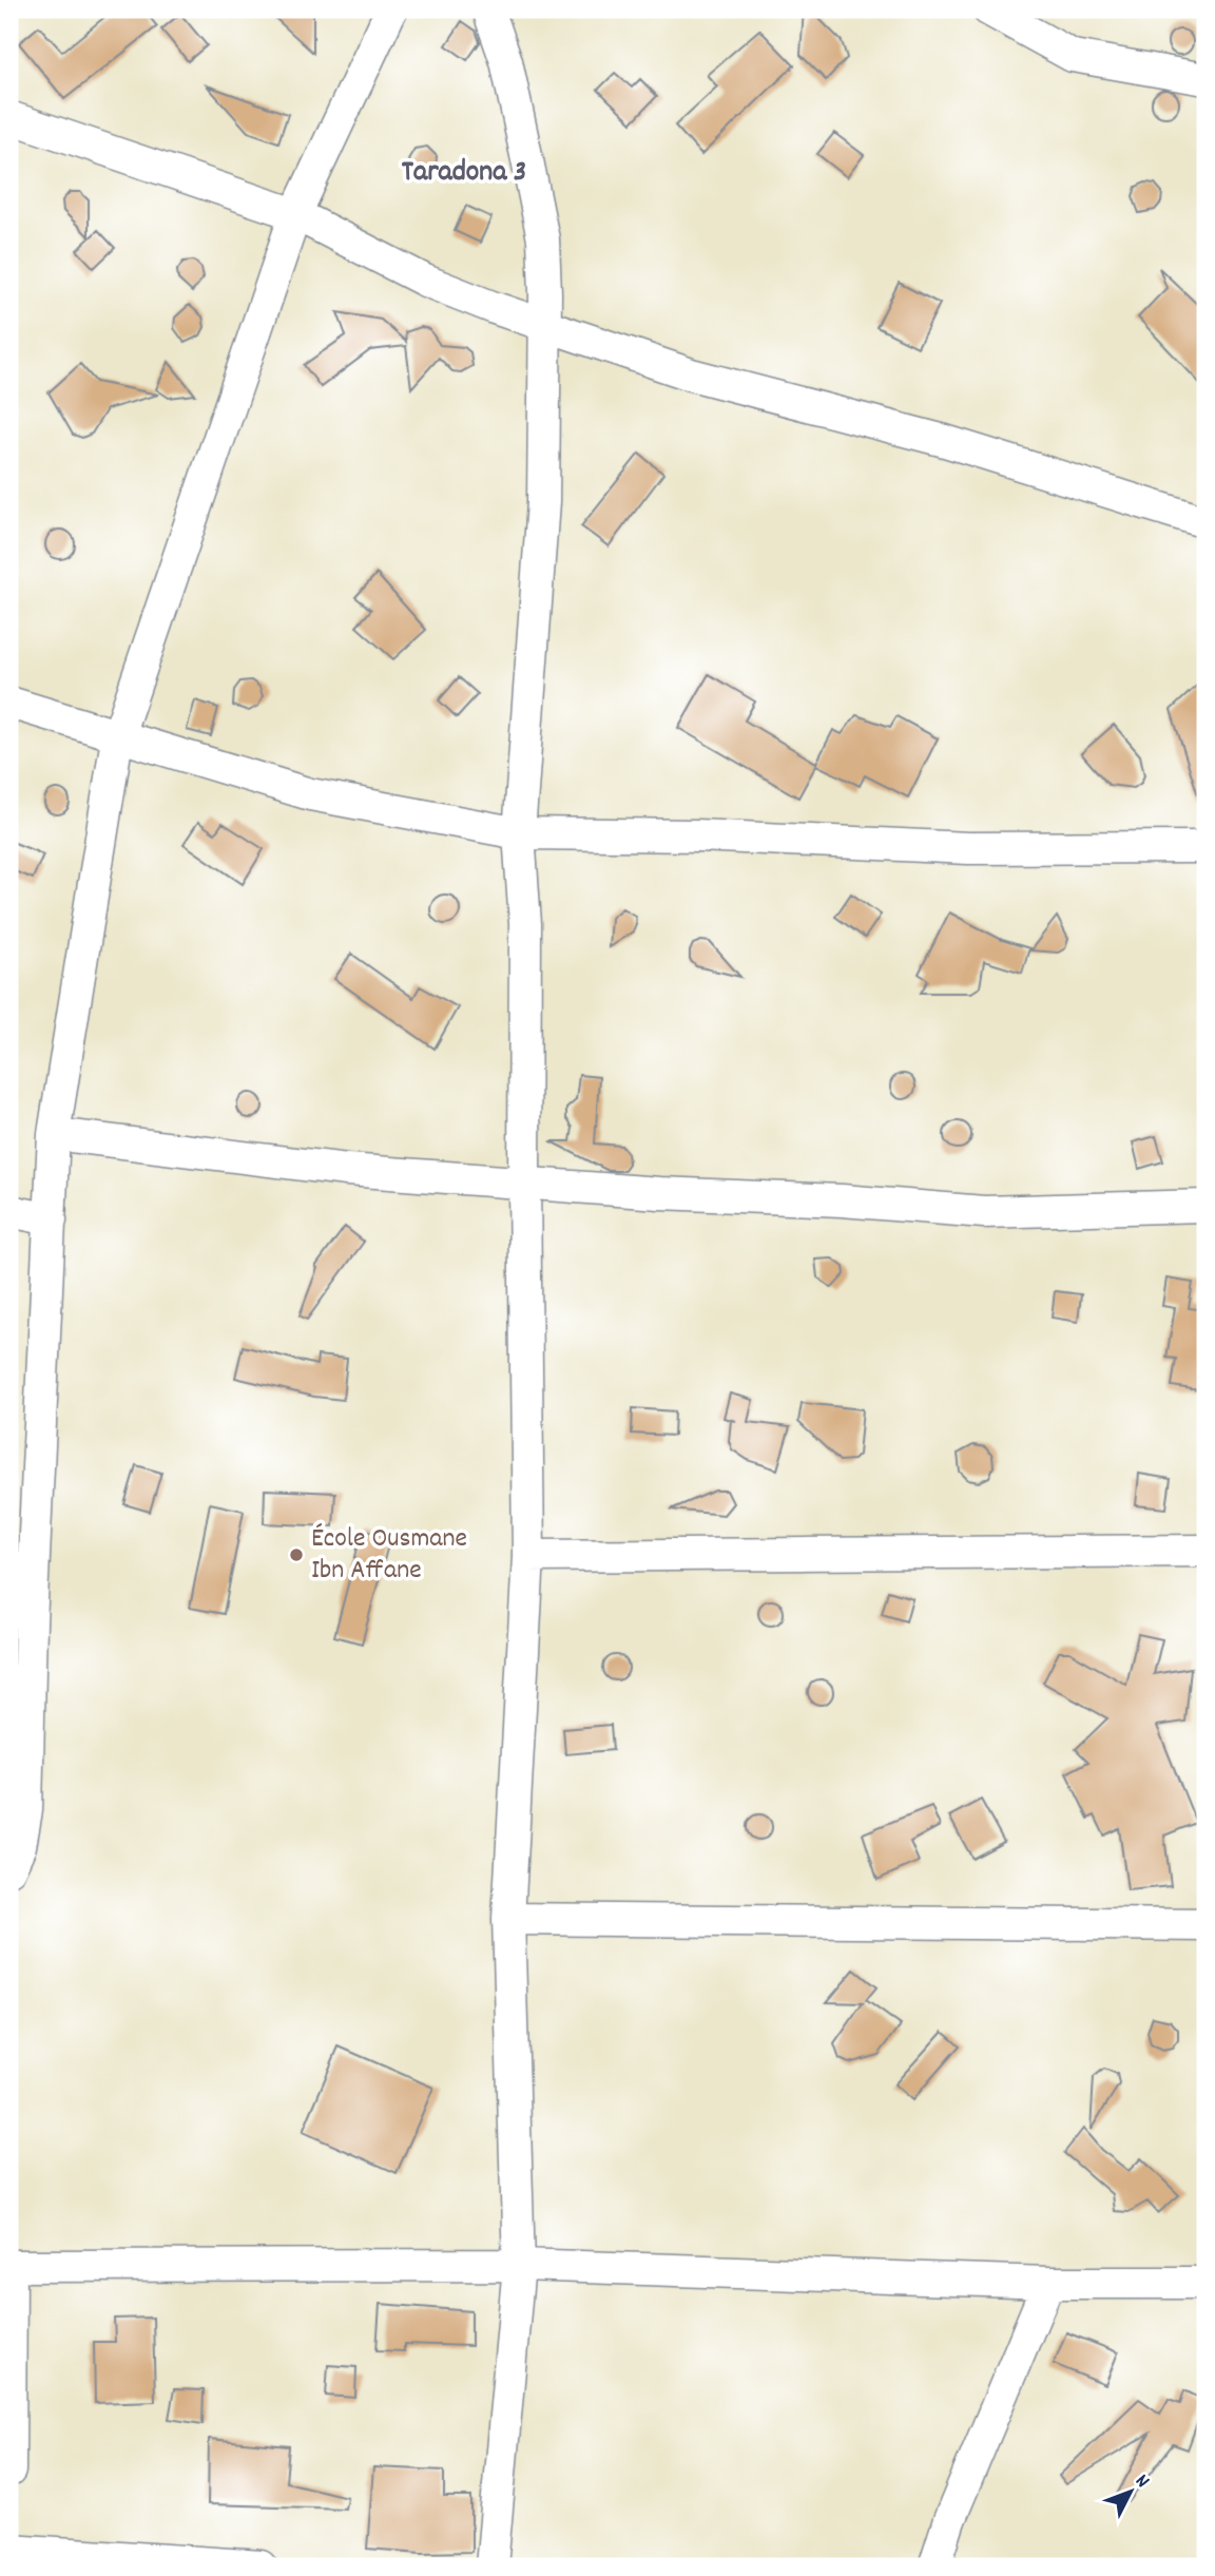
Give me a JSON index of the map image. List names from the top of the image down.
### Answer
{
  "districts": ["Taradona 3"],
  "places": ["École Ousmane Ibn Affane"],
  "north": "top right"
}
